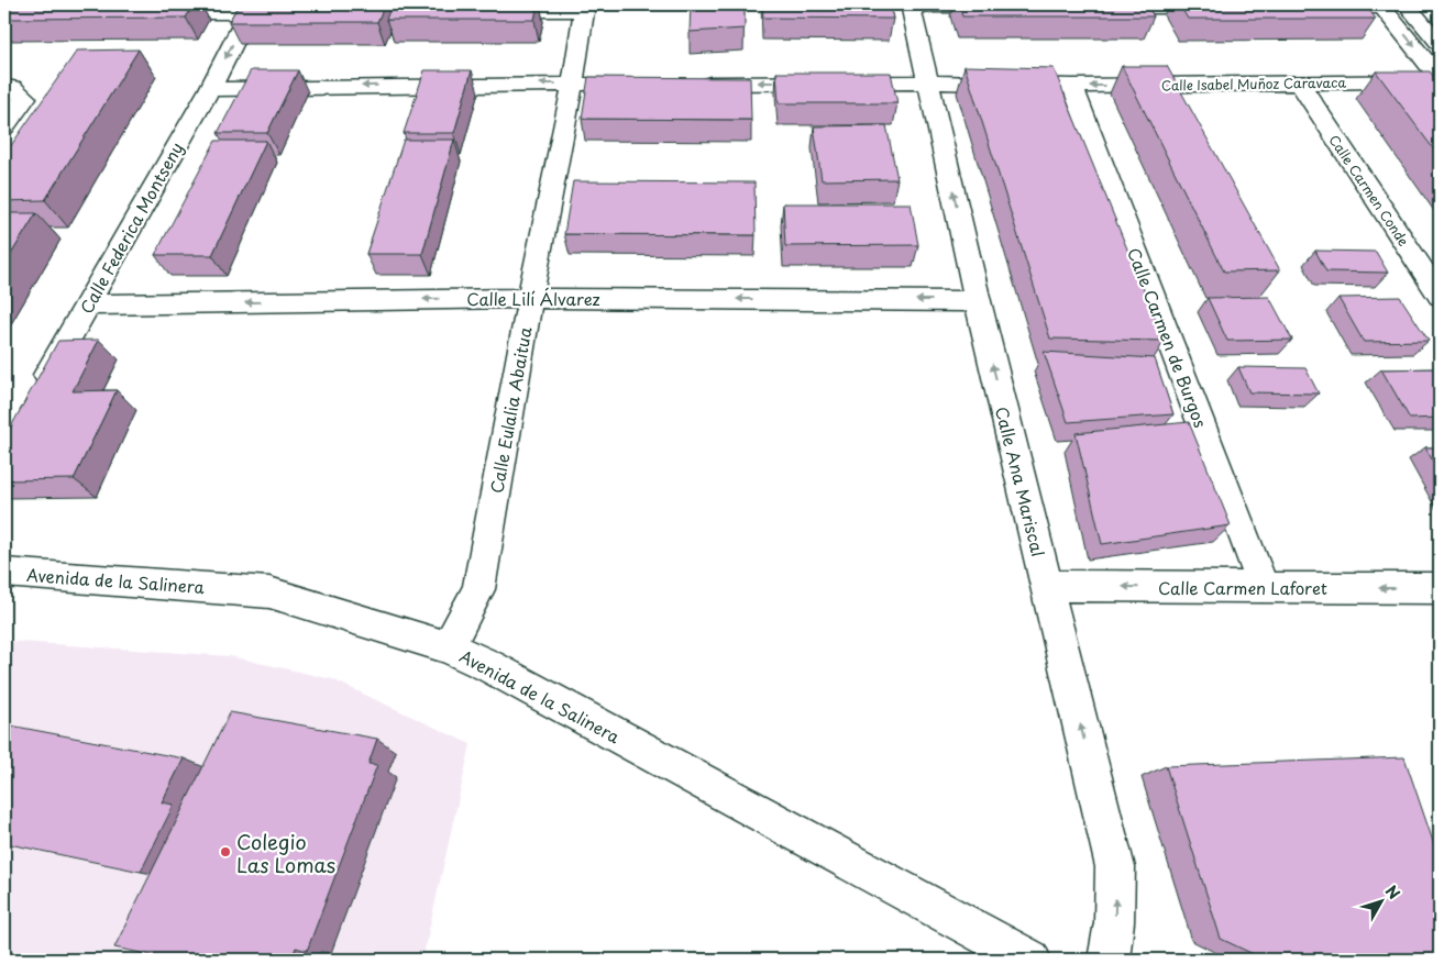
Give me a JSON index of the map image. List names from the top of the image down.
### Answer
{
  "streets": {
    "street": [
      "Calle Isabel Muñoz Caravaca",
      "Calle Carmen Conde",
      "Calle Federica Montseny",
      "Calle Lilí Álvarez",
      "Calle Carmen de Burgos",
      "Calle Eulalia Abaitua",
      "Calle Ana Mariscal",
      "Avenida de la Salinera",
      "Calle Carmen Laforet"
    ]
  },
  "crossings": [
    ["Calle Isabel Muñoz Caravaca", "Calle Carmen Conde"],
    ["Calle Isabel Muñoz Caravaca", "Calle Carmen de Burgos"],
    ["Calle Isabel Muñoz Caravaca", "Calle Ana Mariscal"],
    ["Calle Federica Montseny", "Calle Lilí Álvarez"],
    ["Calle Lilí Álvarez", "Calle Eulalia Abaitua"],
    ["Calle Lilí Álvarez", "Calle Ana Mariscal"],
    ["Calle Carmen de Burgos", "Calle Carmen Laforet"],
    ["Calle Eulalia Abaitua", "Avenida de la Salinera"],
    ["Calle Ana Mariscal", "Calle Carmen Laforet"]
  ],
  "one_way": ["Calle Ana Mariscal", "Calle Carmen Laforet"],
  "places": ["Colegio Las Lomas"],
  "north": "top right"
}
